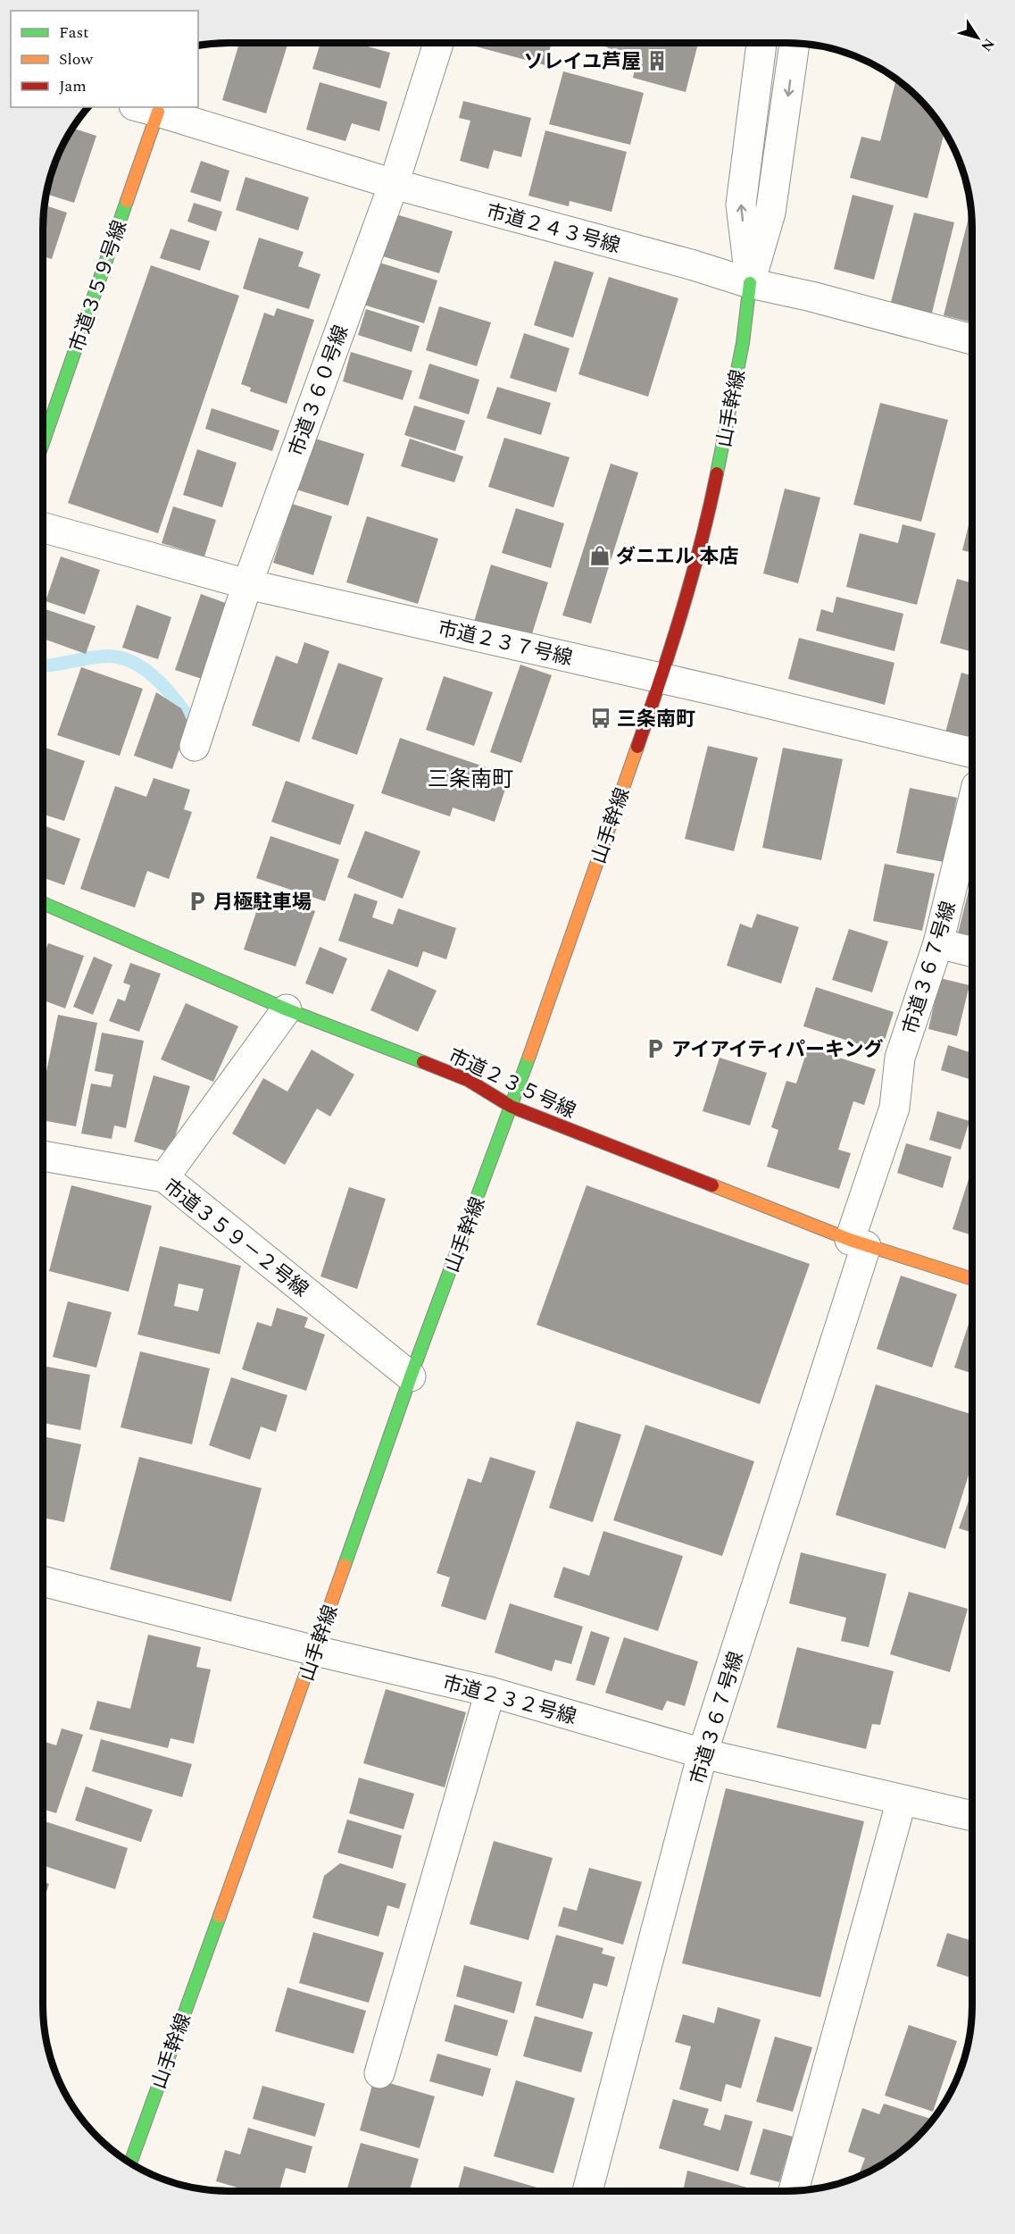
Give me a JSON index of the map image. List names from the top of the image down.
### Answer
{
  "streets": {
    "street": [
      "市道２４３号線",
      "市道３５９号線",
      "市道３６０号線",
      "山手幹線",
      "市道２３７号線",
      "市道３６７号線",
      "市道２３５号線",
      "市道３５９－２号線",
      "市道２３２号線"
    ]
  },
  "crossings": [
    ["市道２４３号線", "市道３５９号線"],
    ["市道２４３号線", "市道３６０号線"],
    ["市道２４３号線", "山手幹線"],
    ["市道３６０号線", "市道２３７号線"],
    ["山手幹線", "市道２３７号線"],
    ["山手幹線", "市道２３５号線"],
    ["山手幹線", "市道３５９－２号線"],
    ["山手幹線", "市道２３２号線"],
    ["市道３６７号線", "市道２３５号線"],
    ["市道３６７号線", "市道２３２号線"]
  ],
  "districts": ["三条南町"],
  "places": {
    "building": ["ソレイユ芦屋"],
    "shop": ["ダニエル 本店"],
    "bus stop": ["三条南町"],
    "parking": ["月極駐車場", "アイアイティパーキング"]
  },
  "legend": ["Fast", "Slow", "Jam"],
  "north": "bottom right"
}
